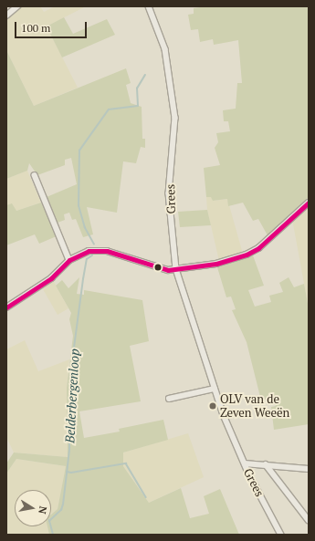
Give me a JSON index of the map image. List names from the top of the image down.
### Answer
{
  "streets": {
    "street": ["Grees"]
  },
  "water": ["Belderbergenloop"],
  "places": ["OLV van de Zeven Weeën"],
  "scale_bar": "100 m",
  "north": "right"
}
